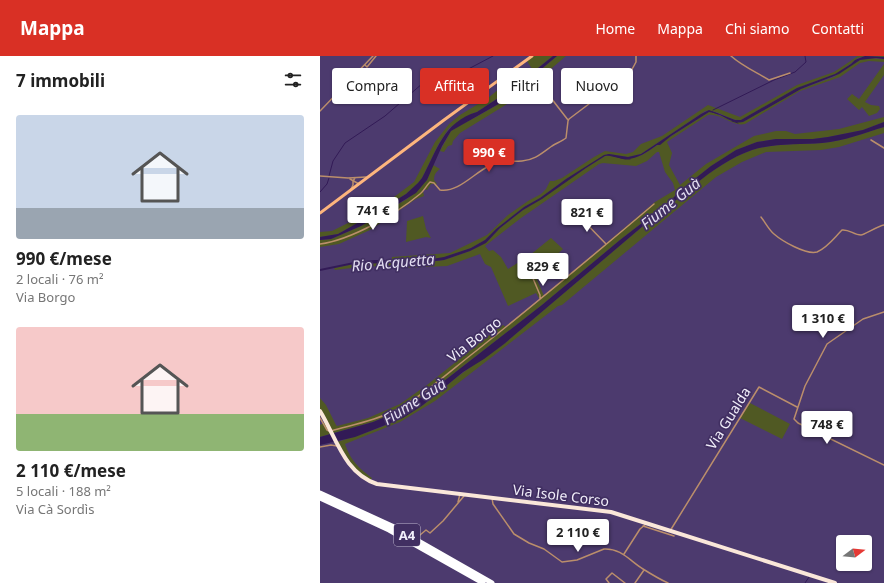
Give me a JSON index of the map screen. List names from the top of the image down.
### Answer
{
  "streets": {
    "highway": ["A4"],
    "main road": ["Via Isole Corso"],
    "street": ["Via Borgo", "Via Gualda"]
  },
  "crossings": [
    ["Via Borgo", "Via Isole Corso"],
    ["Via Gualda", "Via Isole Corso"]
  ],
  "water": ["Fiume Guà", "Rio Acquetta"],
  "north": "right",
  "page": {
    "header": "Mappa",
    "nav": [
      "Home",
      "Mappa",
      "Chi siamo",
      "Contatti"
    ],
    "heading": "7 immobili",
    "chip": [
      "Compra",
      "Affitta",
      "Filtri",
      "Nuovo"
    ],
    "list": [
      {
        "name": "990 €/mese",
        "note": "2 locali · 76 m² · Via Borgo"
      },
      {
        "name": "2 110 €/mese",
        "note": "5 locali · 188 m² · Via Cà Sordìs"
      }
    ],
    "price": [
      "990 €",
      "741 €",
      "821 €",
      "829 €",
      "1 310 €",
      "748 €",
      "2 110 €"
    ]
  }
}
